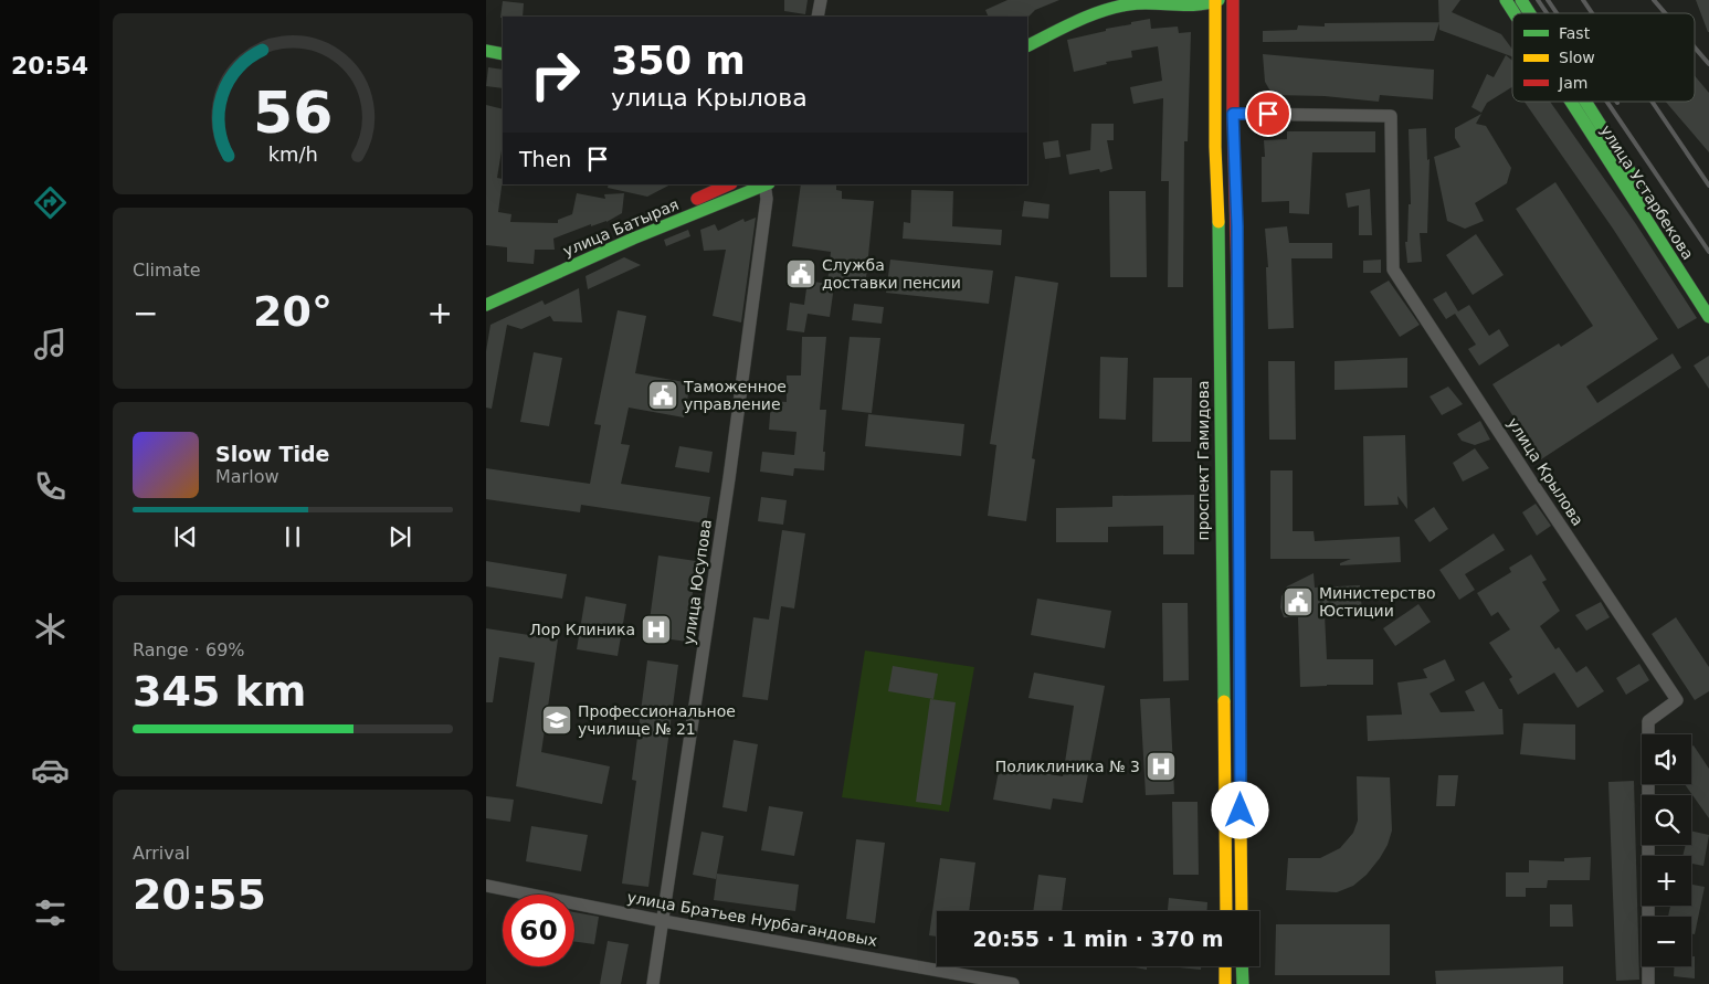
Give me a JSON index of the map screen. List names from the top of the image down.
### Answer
{
  "streets": {
    "main road": ["улица Устарбекова", "улица Батырая", "проспект Гамидова"],
    "street": ["улица Крылова", "улица Юсупова", "улица Братьев Нурбагандовых"]
  },
  "crossings": [
    ["улица Батырая", "улица Юсупова"],
    ["улица Юсупова", "улица Братьев Нурбагандовых"]
  ],
  "places": {
    "public building": ["Служба доставки пенсии", "Таможенное управление", "Министерство Юстиции"],
    "hospital": ["Лор Клиника", "Поликлиника № 3"],
    "school or university": ["Профессиональное училище № 21"]
  },
  "legend": ["Fast", "Slow", "Jam"],
  "page": {
    "tabs": "20:54",
    "turn": ["350 m", "улица Крылова"],
    "then": "Then",
    "tile": [
      "Climate",
      ["Range · 69%", "345 km"],
      ["Arrival", "20:55"]
    ],
    "heat": ["−", "20°", "+"],
    "song": ["Slow Tide", "Marlow"],
    "map_buttons": ["+", "−"],
    "limit": "60",
    "trip": "20:55 · 1 min · 370 m",
    "gauge": ["56", "km/h"]
  }
}
